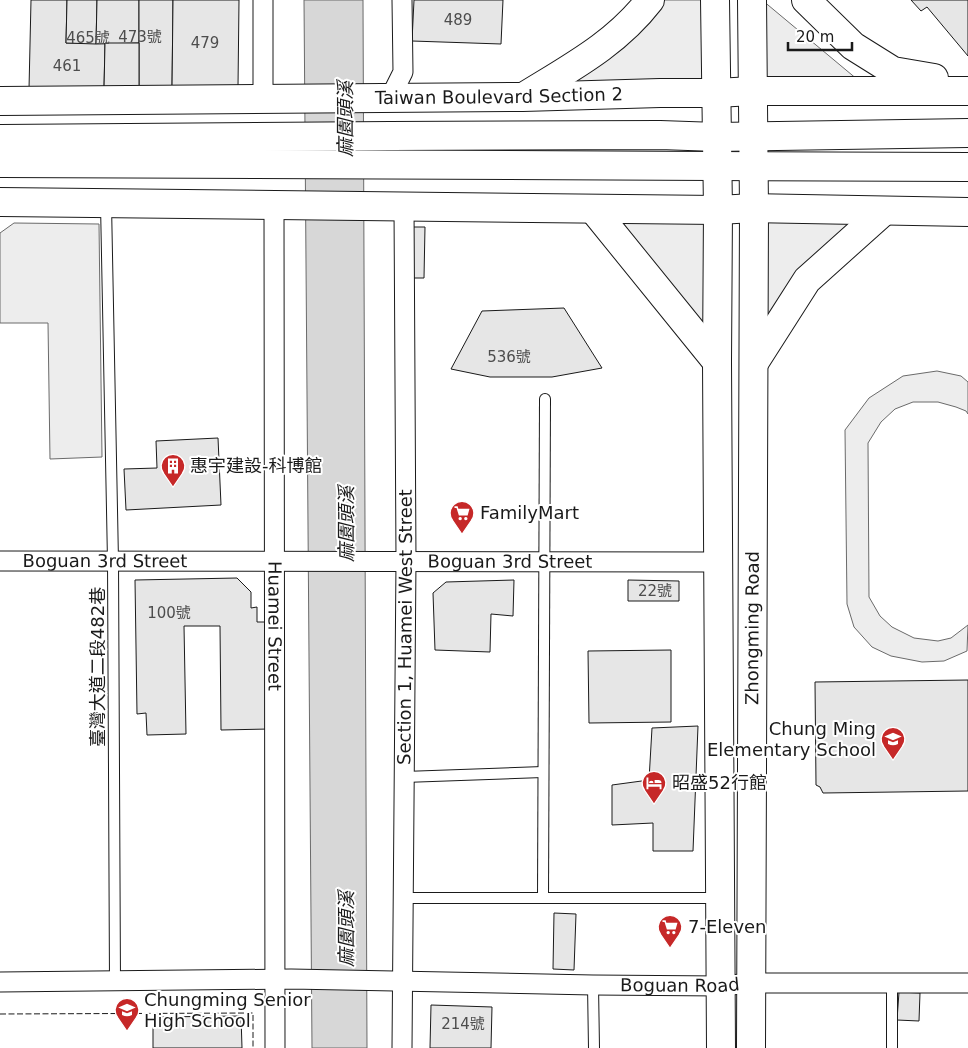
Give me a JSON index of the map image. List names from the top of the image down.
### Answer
{
  "streets": {
    "main road": ["Taiwan Boulevard Section 2", "Zhongming Road"],
    "street": [
      "Boguan 3rd Street",
      "Huamei Street",
      "Section 1, Huamei West Street",
      "Boguan Road"
    ],
    "lane": ["臺灣大道二段482巷"]
  },
  "crossings": [
    ["Taiwan Boulevard Section 2", "Zhongming Road"],
    ["Boguan 3rd Street", "Huamei Street"],
    ["Boguan 3rd Street", "Section 1, Huamei West Street"],
    ["Boguan 3rd Street", "Zhongming Road"],
    ["Boguan 3rd Street", "臺灣大道二段482巷"],
    ["Huamei Street", "Boguan Road"],
    ["Section 1, Huamei West Street", "Boguan Road"],
    ["Zhongming Road", "Boguan Road"]
  ],
  "water": ["麻園頭溪"],
  "places": {
    "building": ["惠宇建設-科博館"],
    "supermarket": ["FamilyMart", "7-Eleven"],
    "school or university": ["Chung Ming Elementary School", "Chungming Senior High School"],
    "hotel": ["昭盛52行館"]
  },
  "house_numbers": [
    "489",
    "473號",
    "465號",
    "479",
    "461",
    "536號",
    "22號",
    "100號",
    "214號"
  ],
  "scale_bar": "20 m"
}
